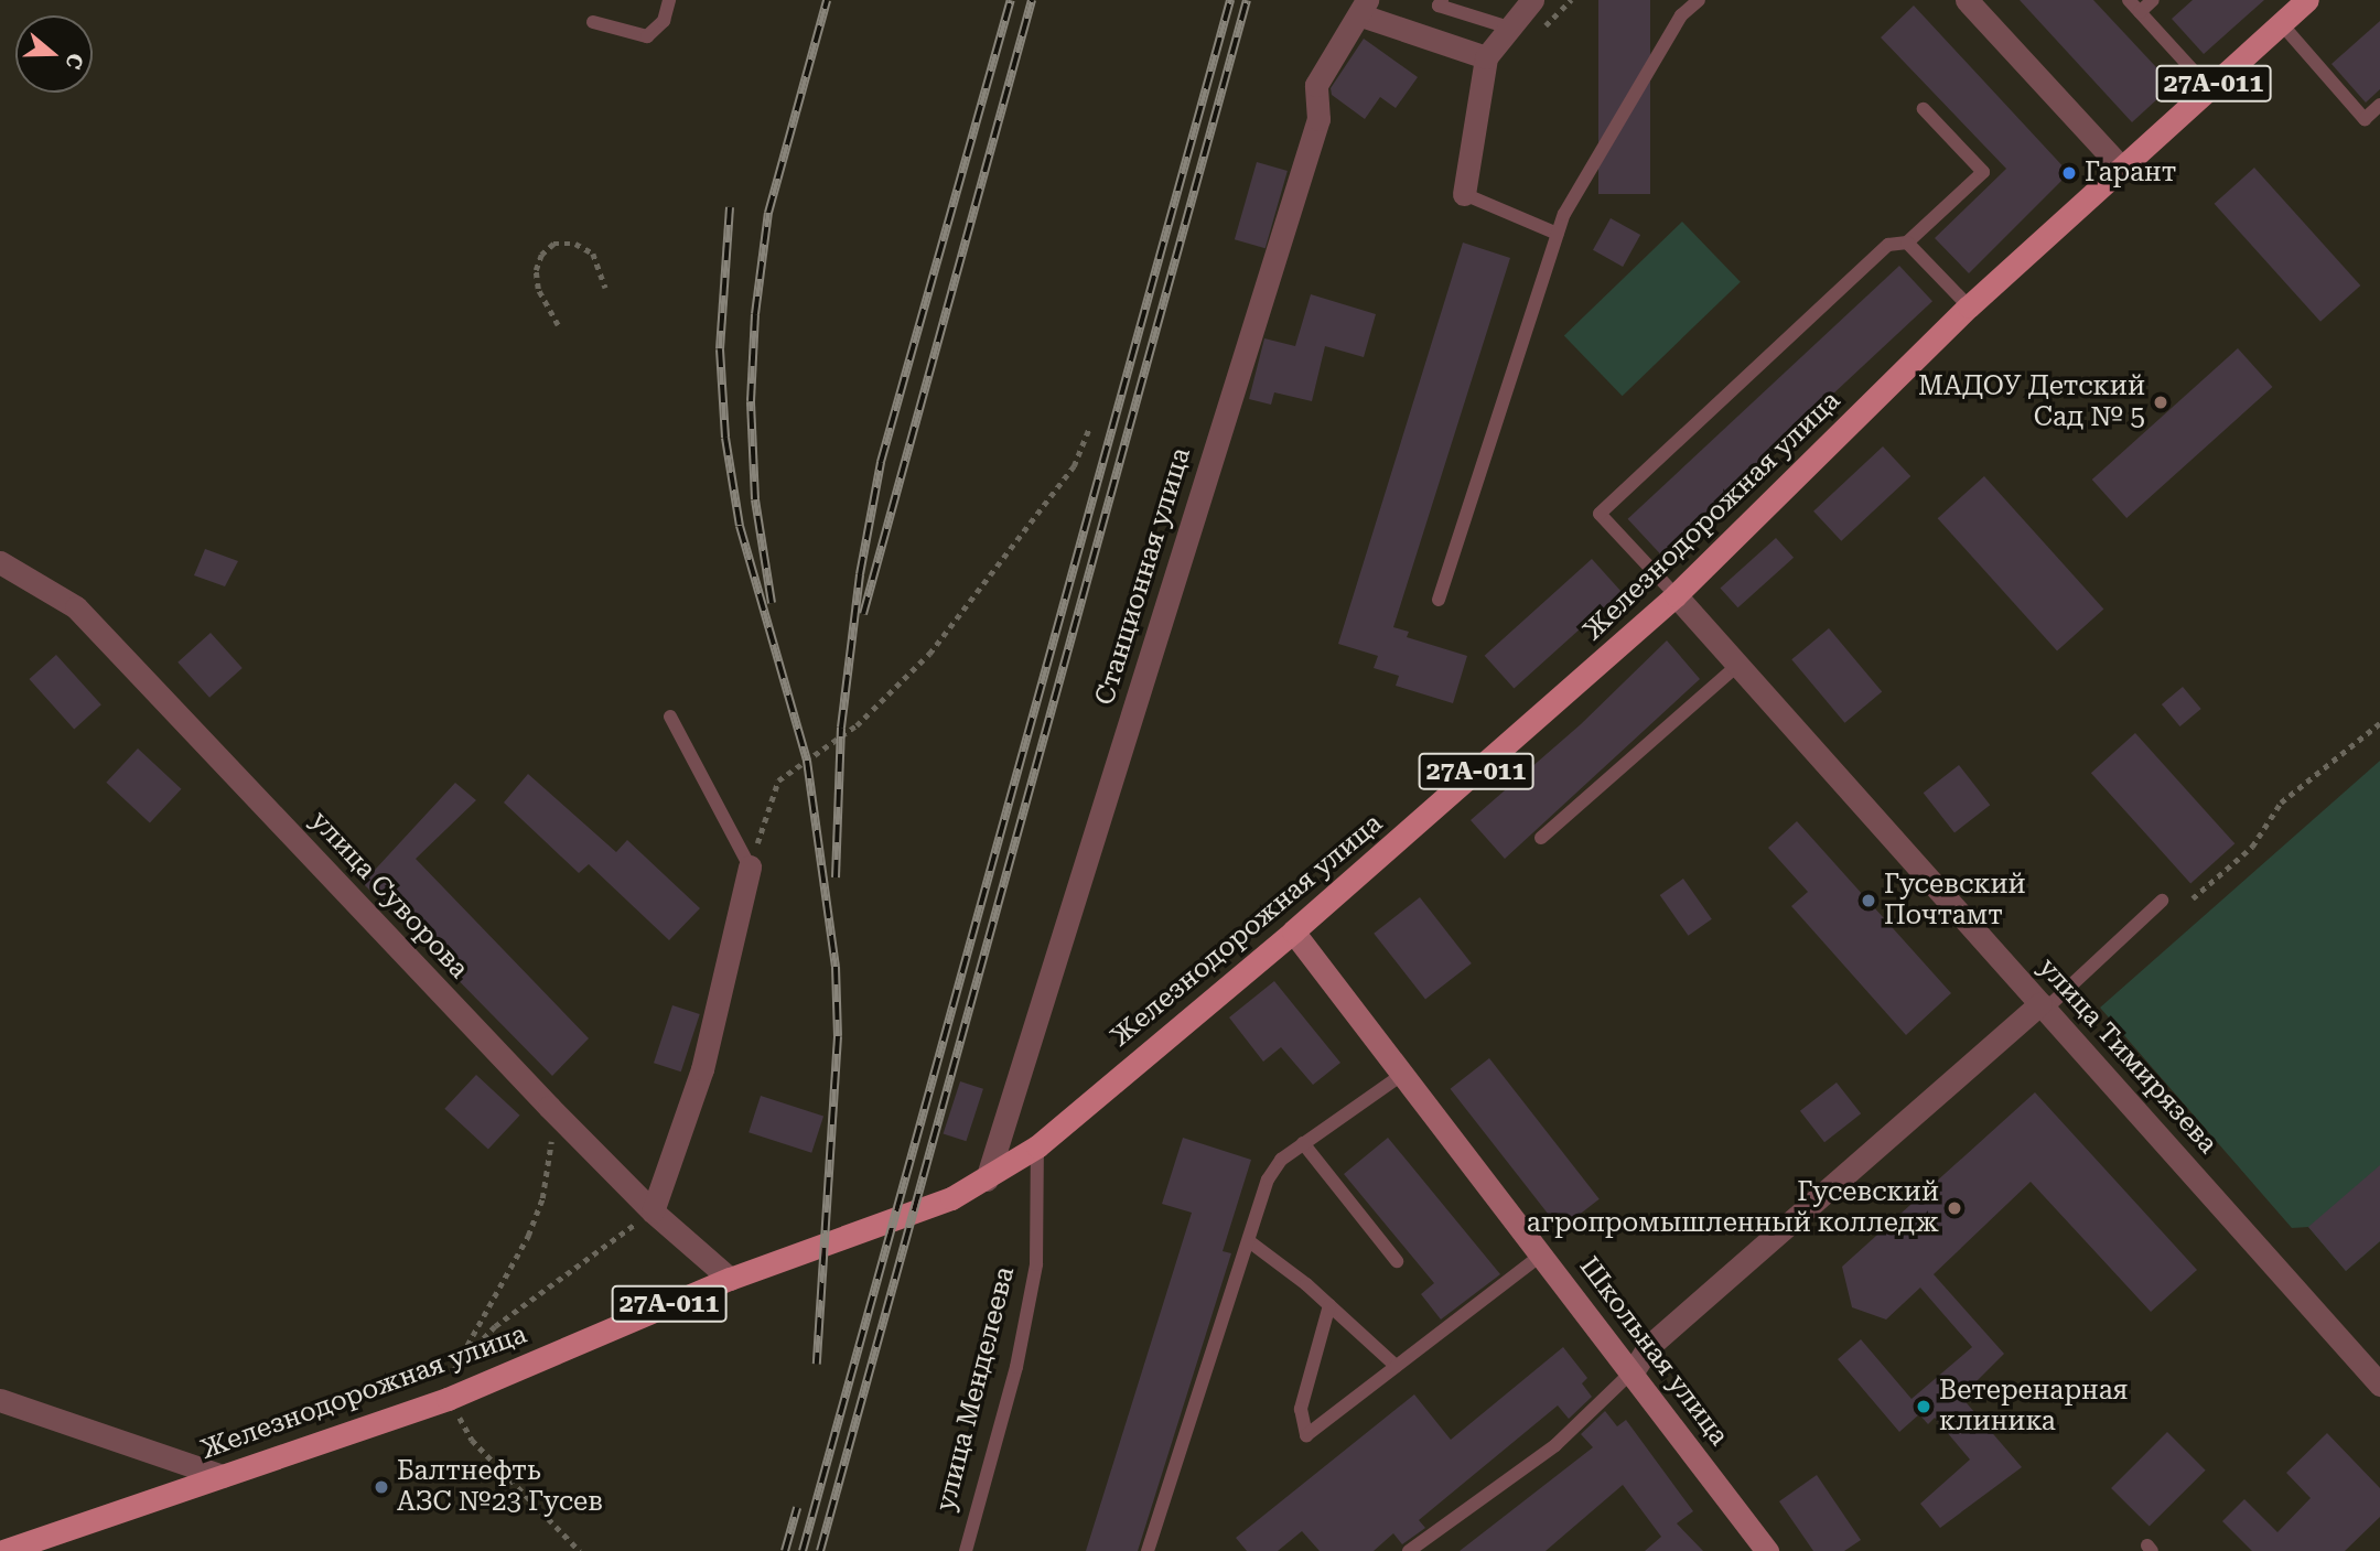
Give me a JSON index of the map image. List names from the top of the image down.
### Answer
{
  "streets": {
    "main road": ["27А-011", "Железнодорожная улица", "Школьная улица"],
    "street": ["Станционная улица", "улица Суворова", "улица Тимирязева"],
    "lane": ["улица Менделеева"]
  },
  "crossings": [
    ["Железнодорожная улица", "Станционная улица"],
    ["Железнодорожная улица", "улица Суворова"],
    ["Железнодорожная улица", "улица Тимирязева"],
    ["Железнодорожная улица", "Школьная улица"],
    ["Железнодорожная улица", "улица Менделеева"]
  ],
  "places": [
    "Гарант",
    "МАДОУ Детский Сад № 5",
    "Гусевский Почтамт",
    "Гусевский агропромышленный колледж",
    "Ветеренарная клиника",
    "Балтнефть АЗС №23 Гусев"
  ],
  "north": "right"
}
